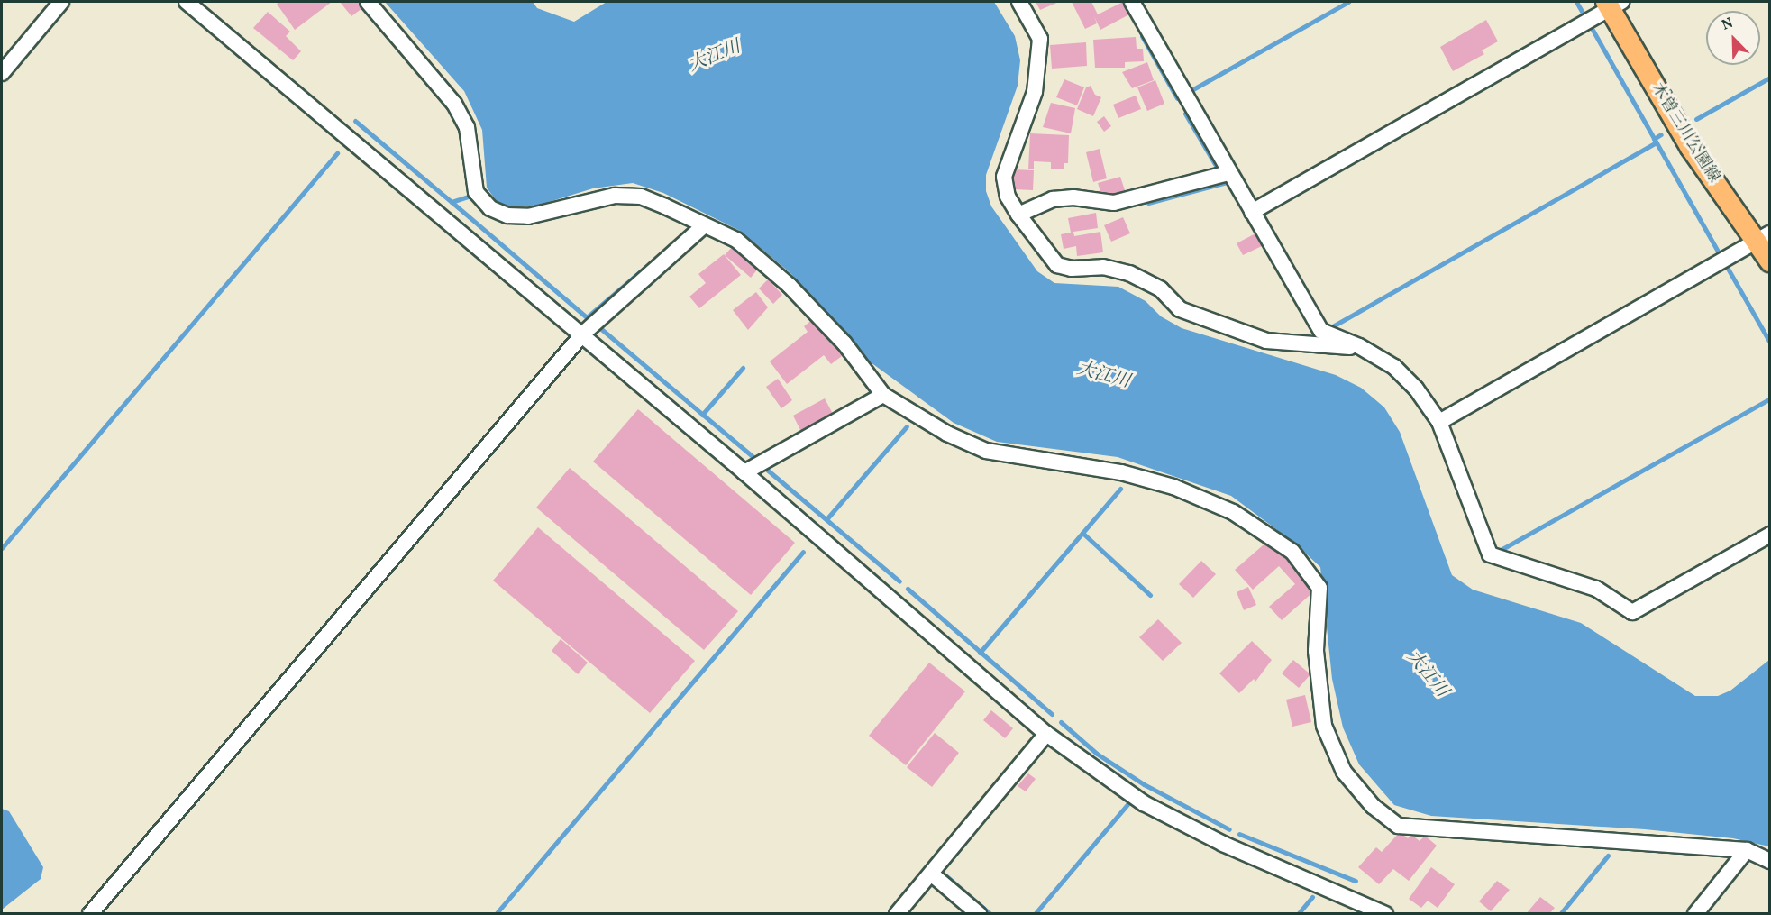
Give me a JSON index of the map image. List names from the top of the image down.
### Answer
{
  "streets": {
    "main road": ["木曽三川公園線"]
  },
  "water": ["大江川"],
  "north": "top left"
}
